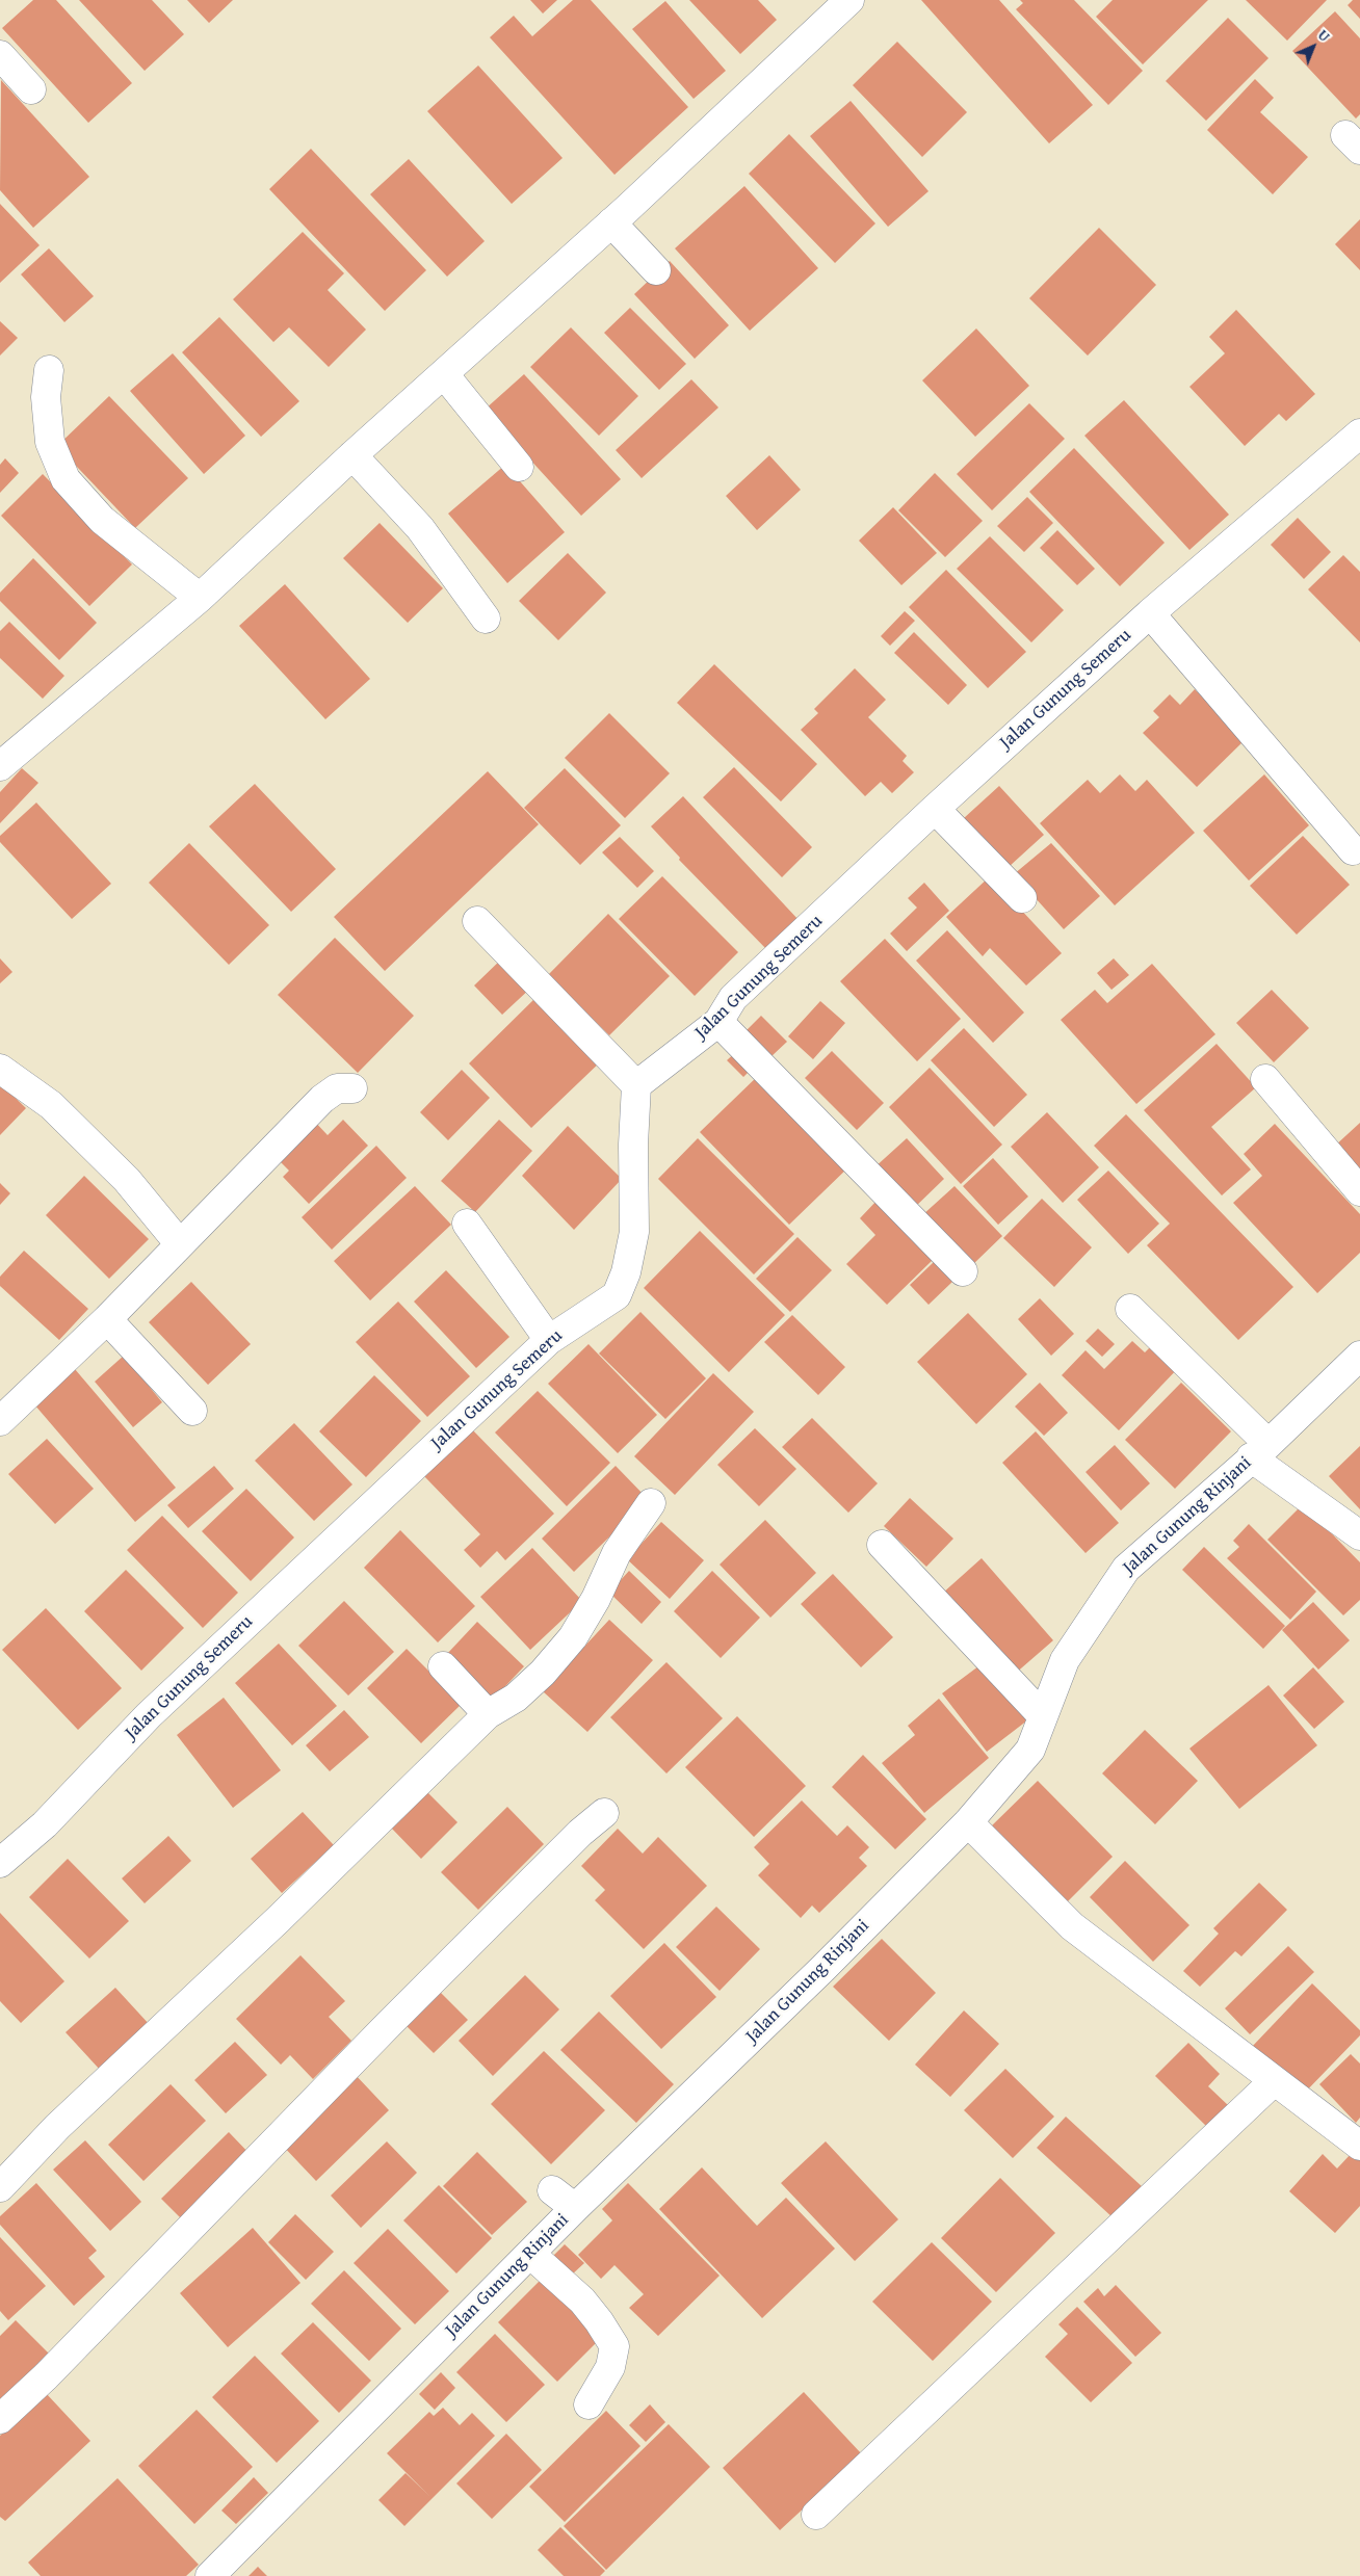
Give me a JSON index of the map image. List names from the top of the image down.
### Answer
{
  "streets": {
    "street": ["Jalan Gunung Semeru", "Jalan Gunung Rinjani"]
  },
  "north": "top right"
}
